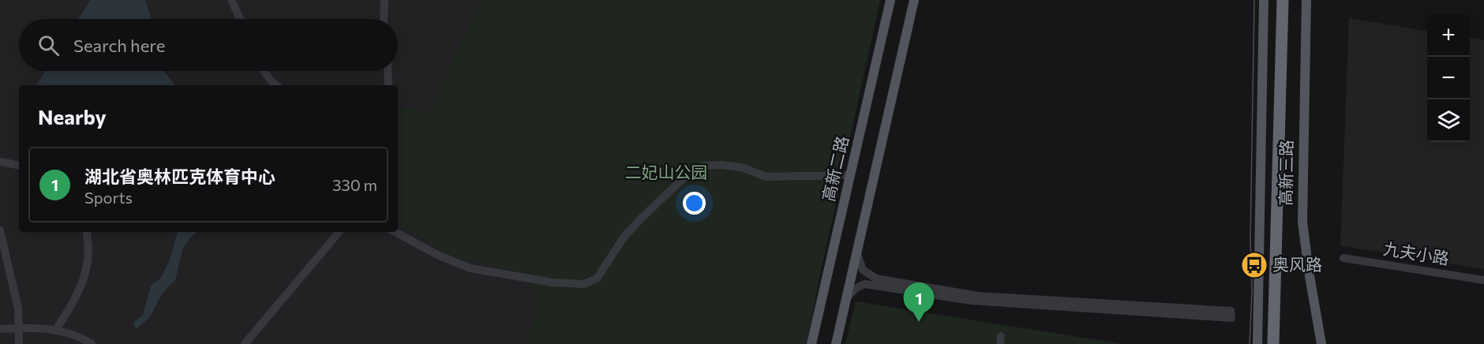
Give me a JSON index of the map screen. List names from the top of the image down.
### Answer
{
  "streets": {
    "highway": ["高新三路"],
    "main road": ["高新二路"],
    "street": ["九夫小路"]
  },
  "parks": ["二妃山公园"],
  "places": {
    "bus stop": ["奥风路"]
  },
  "page": {
    "map_buttons": ["+", "−"],
    "search": "Search here",
    "heading": "Nearby",
    "list": [
      {
        "mark": "1",
        "name": "湖北省奥林匹克体育中心",
        "note": "Sports",
        "value": "330 m"
      }
    ],
    "pins": "1"
  }
}
